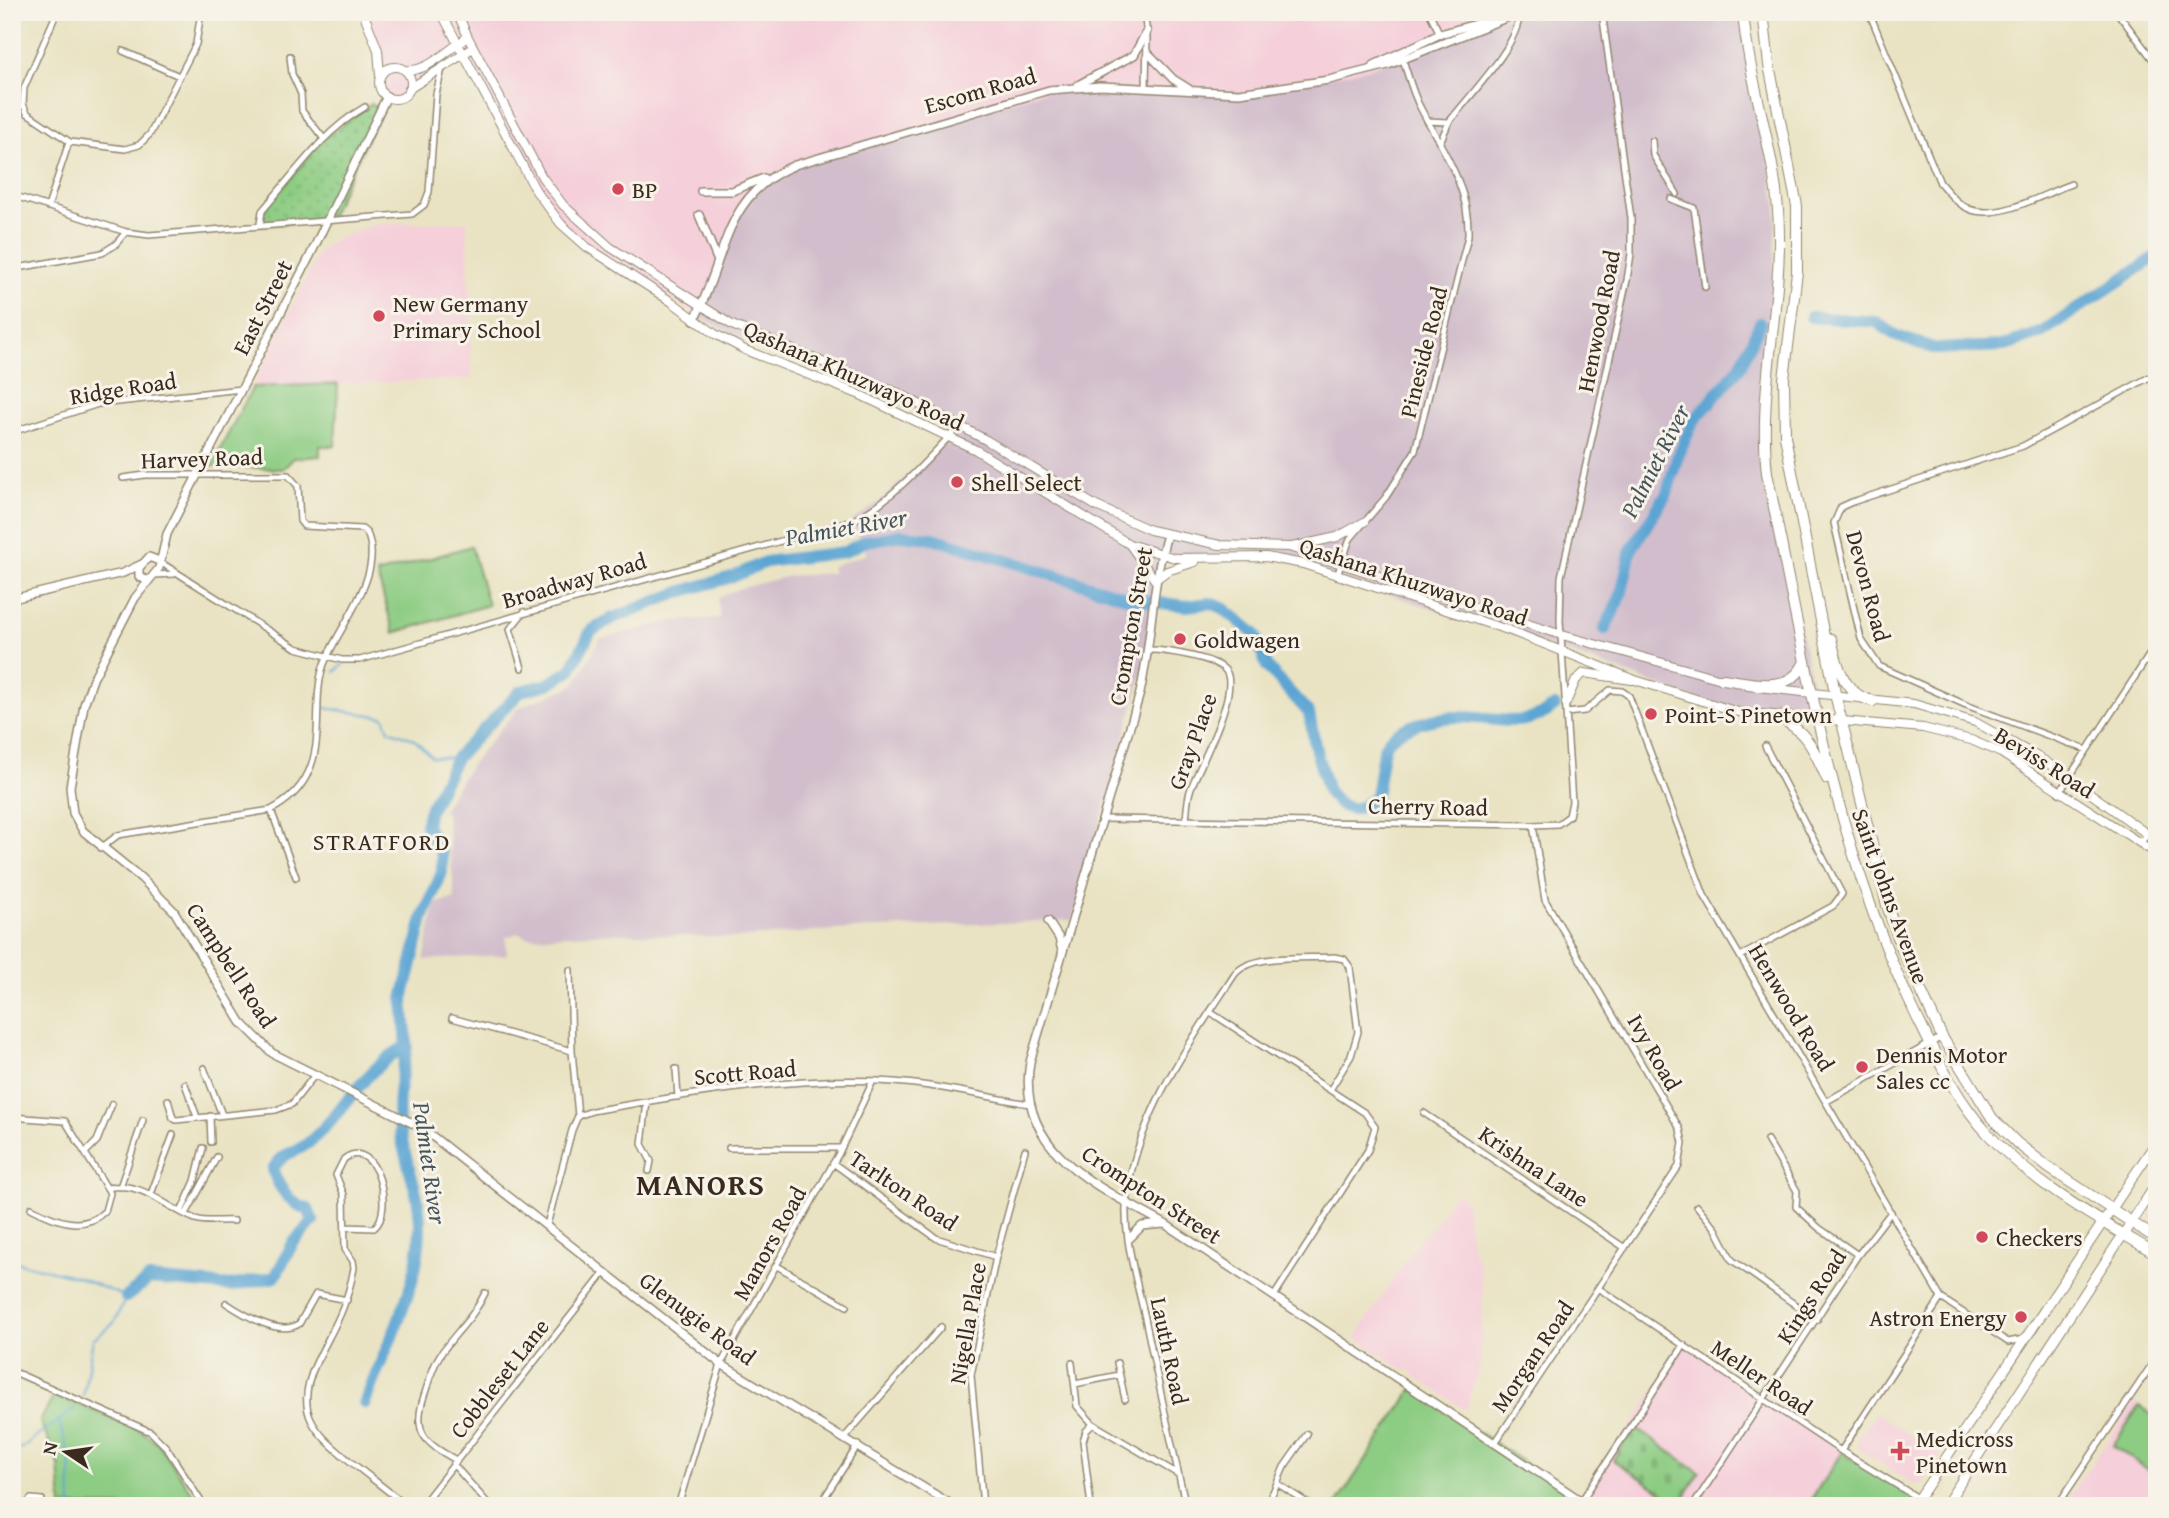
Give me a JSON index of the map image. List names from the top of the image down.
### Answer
{
  "streets": {
    "highway": ["Saint Johns Avenue"],
    "main road": ["Qashana Khuzwayo Road", "Beviss Road"],
    "street": [
      "Escom Road",
      "East Street",
      "Henwood Road",
      "Pineside Road",
      "Ridge Road",
      "Harvey Road",
      "Broadway Road",
      "Devon Road",
      "Crompton Street",
      "Gray Place",
      "Cherry Road",
      "Campbell Road",
      "Ivy Road",
      "Scott Road",
      "Krishna Lane",
      "Tarlton Road",
      "Manors Road",
      "Kings Road",
      "Glenugie Road",
      "Nigella Place",
      "Lauth Road",
      "Morgan Road",
      "Meller Road",
      "Cobbleset Lane"
    ]
  },
  "crossings": [
    ["Escom Road", "Pineside Road"],
    ["Escom Road", "Qashana Khuzwayo Road"],
    ["East Street", "Ridge Road"],
    ["East Street", "Harvey Road"],
    ["East Street", "Broadway Road"],
    ["Henwood Road", "Qashana Khuzwayo Road"],
    ["Henwood Road", "Cherry Road"],
    ["Henwood Road", "Kings Road"],
    ["Pineside Road", "Qashana Khuzwayo Road"],
    ["Qashana Khuzwayo Road", "Broadway Road"],
    ["Qashana Khuzwayo Road", "Crompton Street"],
    ["Qashana Khuzwayo Road", "Beviss Road"],
    ["Qashana Khuzwayo Road", "Cherry Road"],
    ["Qashana Khuzwayo Road", "Saint Johns Avenue"],
    ["Harvey Road", "Broadway Road"],
    ["Crompton Street", "Gray Place"],
    ["Crompton Street", "Cherry Road"],
    ["Crompton Street", "Scott Road"],
    ["Crompton Street", "Lauth Road"],
    ["Crompton Street", "Morgan Road"],
    ["Gray Place", "Cherry Road"],
    ["Beviss Road", "Saint Johns Avenue"],
    ["Cherry Road", "Ivy Road"],
    ["Campbell Road", "Glenugie Road"],
    ["Ivy Road", "Krishna Lane"],
    ["Ivy Road", "Morgan Road"],
    ["Ivy Road", "Meller Road"],
    ["Scott Road", "Manors Road"],
    ["Tarlton Road", "Manors Road"],
    ["Tarlton Road", "Nigella Place"],
    ["Manors Road", "Glenugie Road"],
    ["Kings Road", "Meller Road"],
    ["Glenugie Road", "Cobbleset Lane"],
    ["Morgan Road", "Meller Road"]
  ],
  "districts": ["STRATFORD", "MANORS"],
  "water": ["Palmiet River"],
  "places": {
    "other": [
      "BP",
      "New Germany Primary School",
      "Shell Select",
      "Goldwagen",
      "Point-S Pinetown",
      "Dennis Motor Sales cc",
      "Checkers",
      "Astron Energy"
    ],
    "health": ["Medicross Pinetown"]
  },
  "north": "left"
}
